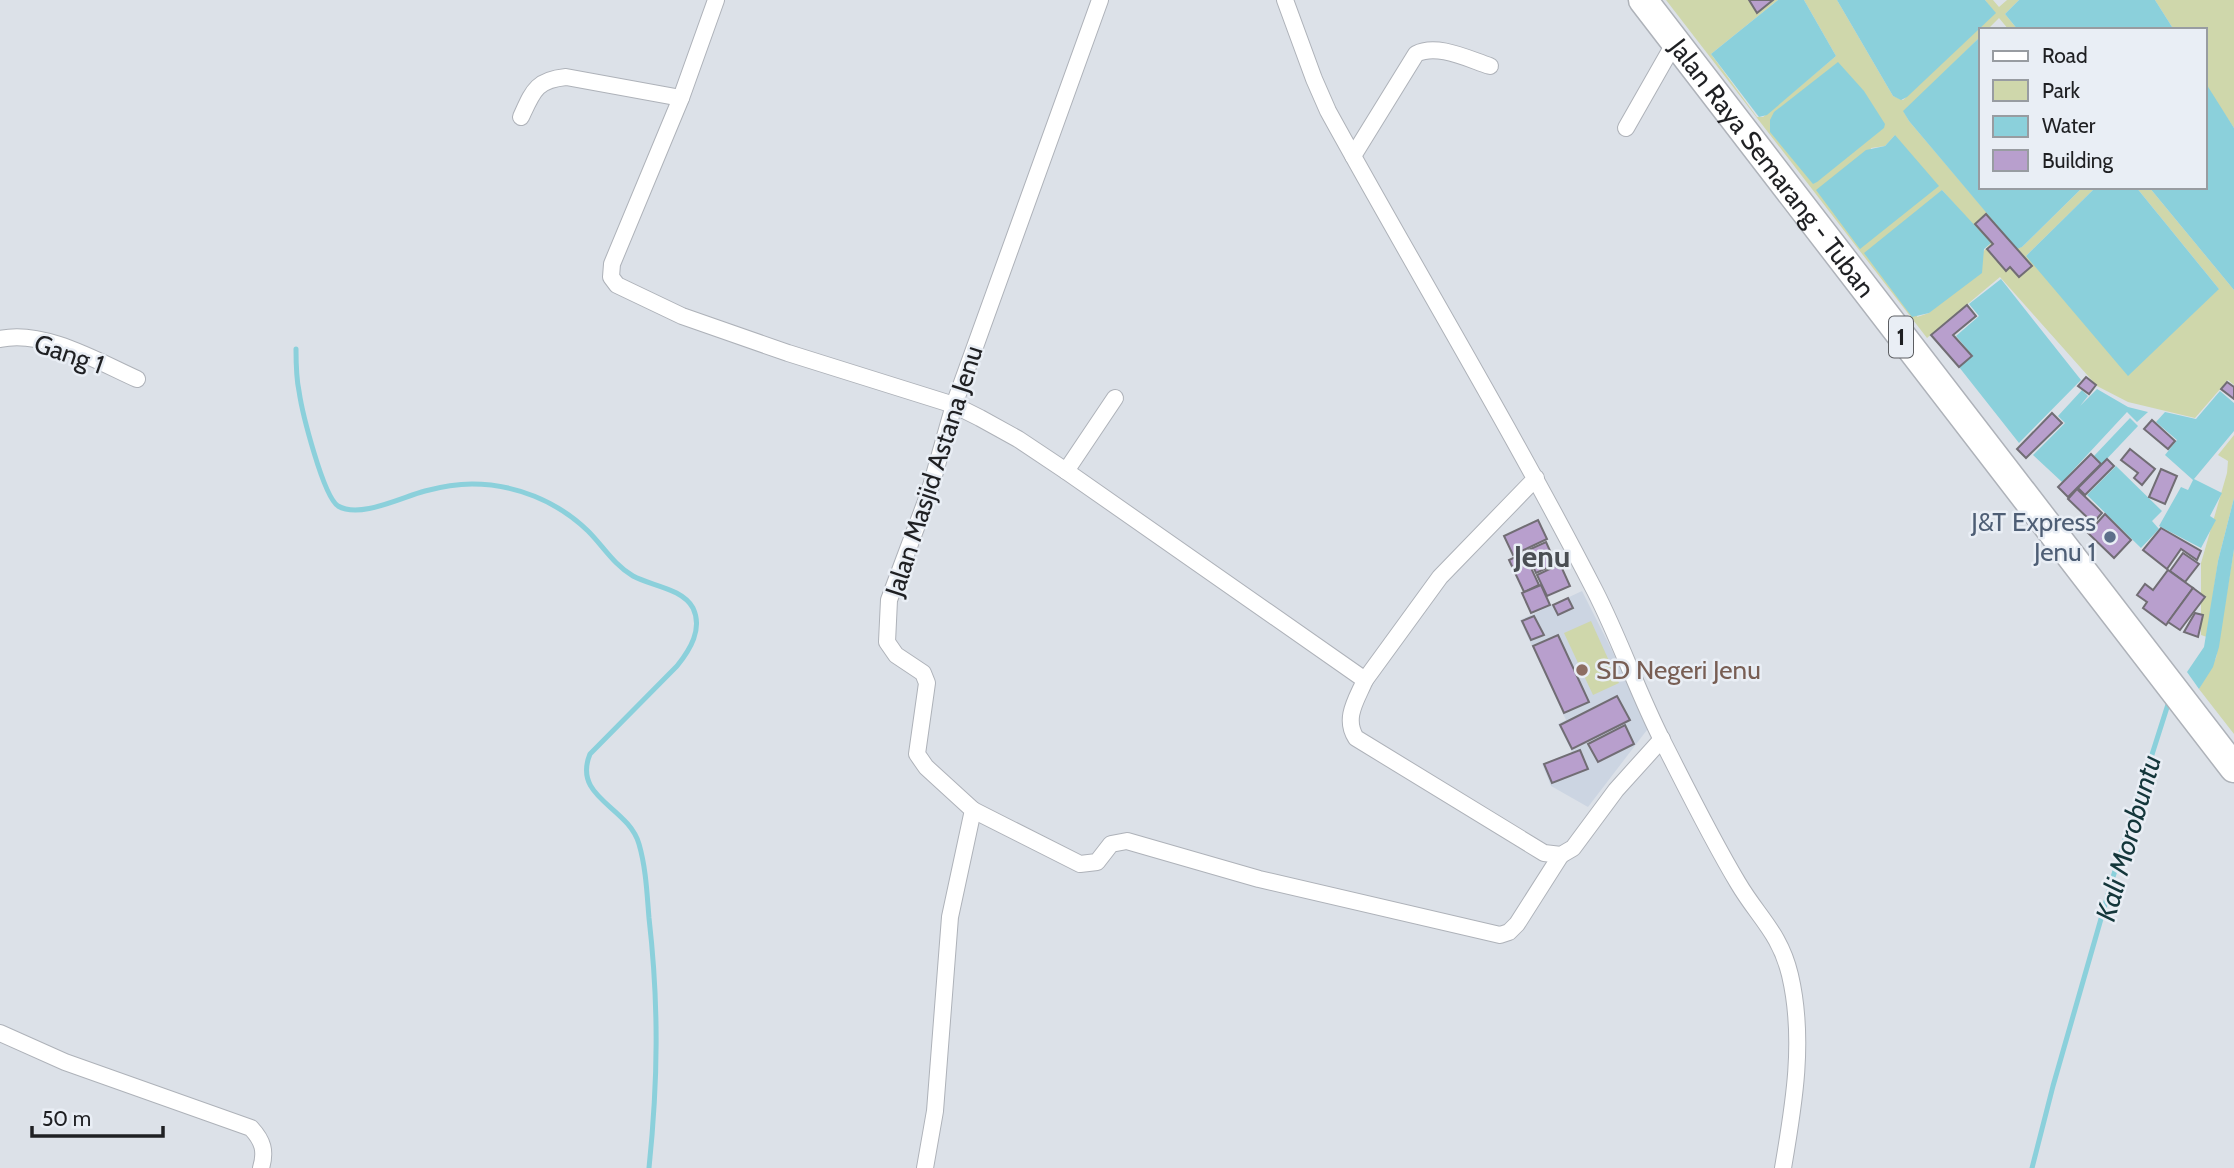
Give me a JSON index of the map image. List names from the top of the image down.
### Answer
{
  "streets": {
    "highway": ["Jalan Raya Semarang - Tuban", "1"],
    "street": ["Gang 1", "Jalan Masjid Astana Jenu"]
  },
  "districts": ["Jenu"],
  "water": ["Kali Morobuntu"],
  "places": ["J&T Express Jenu 1", "SD Negeri Jenu"],
  "legend": [
    "Road",
    "Park",
    "Water",
    "Building"
  ],
  "scale_bar": "50 m"
}
